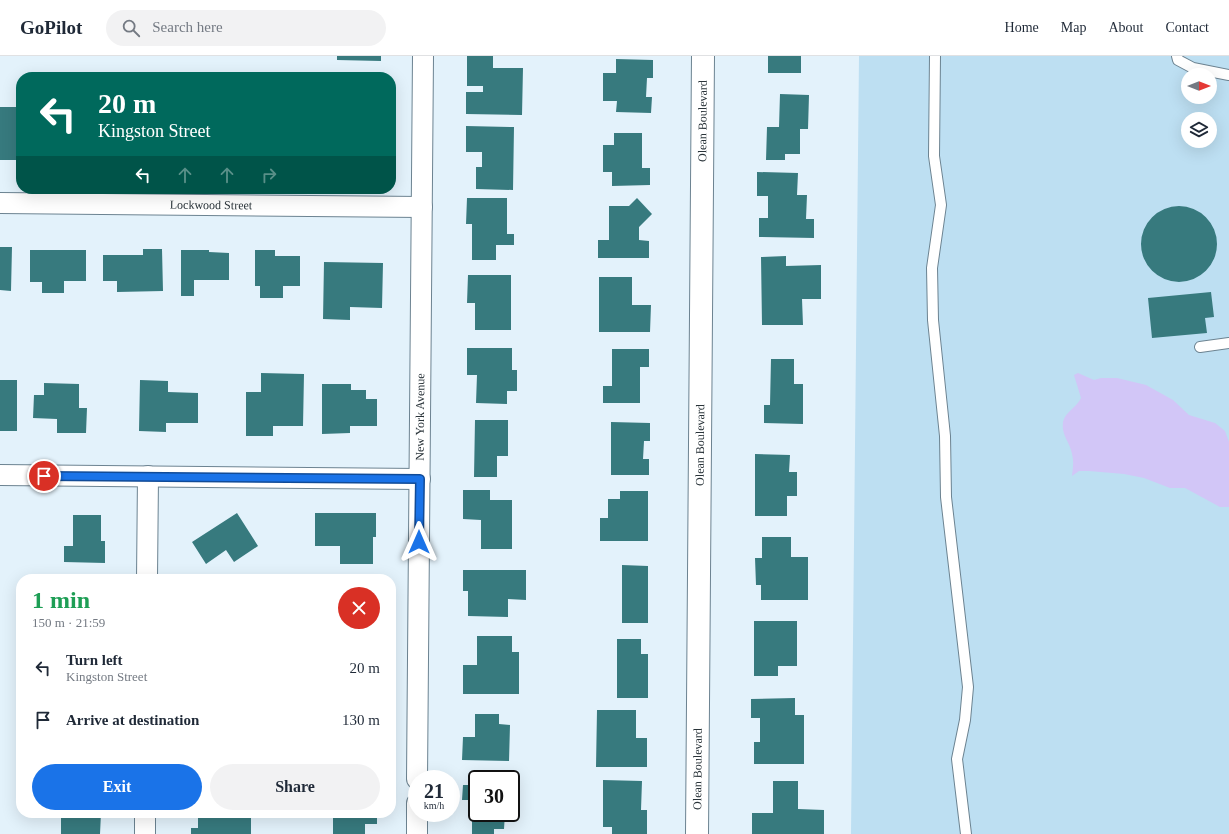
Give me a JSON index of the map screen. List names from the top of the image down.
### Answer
{
  "streets": {
    "street": ["Olean Boulevard", "Lockwood Street", "New York Avenue"]
  },
  "crossings": [
    ["Lockwood Street", "New York Avenue"]
  ],
  "north": "right",
  "page": {
    "header": "GoPilot",
    "search": "Search here",
    "nav": [
      "Home",
      "Map",
      "About",
      "Contact"
    ],
    "turn": ["20 m", "Kingston Street"],
    "heading": ["1 min", "150 m · 21:59"],
    "list": [
      {
        "name": "Turn left",
        "note": "Kingston Street",
        "value": "20 m"
      },
      {
        "name": "Arrive at destination",
        "value": "130 m"
      }
    ],
    "buttons": ["Exit", "Share"],
    "speed": "21 km/h",
    "limit": "30"
  }
}
